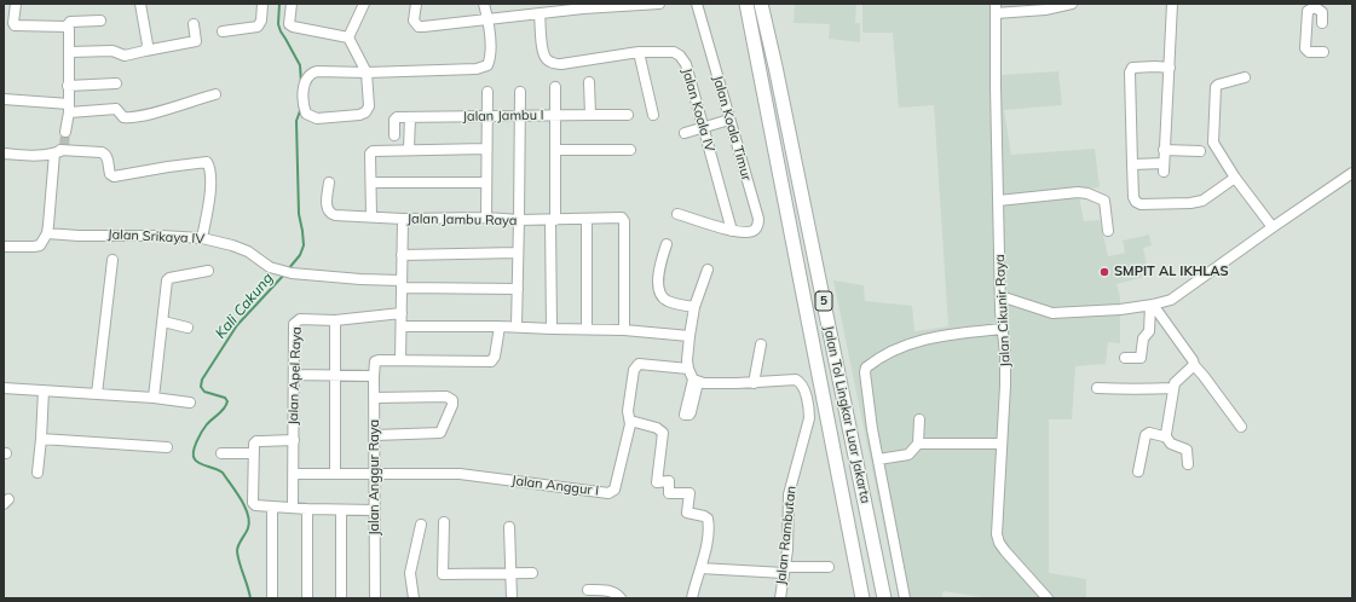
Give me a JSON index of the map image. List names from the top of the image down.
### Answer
{
  "streets": {
    "highway": ["5", "Jalan Tol Lingkar Luar Jakarta"],
    "street": [
      "Jalan Koala IV",
      "Jalan Jambu I",
      "Jalan Koala Timur",
      "Jalan Jambu Raya",
      "Jalan Srikaya IV",
      "Jalan Cikunir Raya",
      "Jalan Apel Raya",
      "Jalan Anggur Raya",
      "Jalan Anggur I",
      "Jalan Rambutan"
    ]
  },
  "crossings": [
    ["Jalan Koala IV", "Jalan Koala Timur"],
    ["Jalan Apel Raya", "Jalan Anggur I"],
    ["Jalan Anggur Raya", "Jalan Anggur I"]
  ],
  "water": ["Kali Cakung"],
  "places": ["SMPIT AL IKHLAS"]
}
